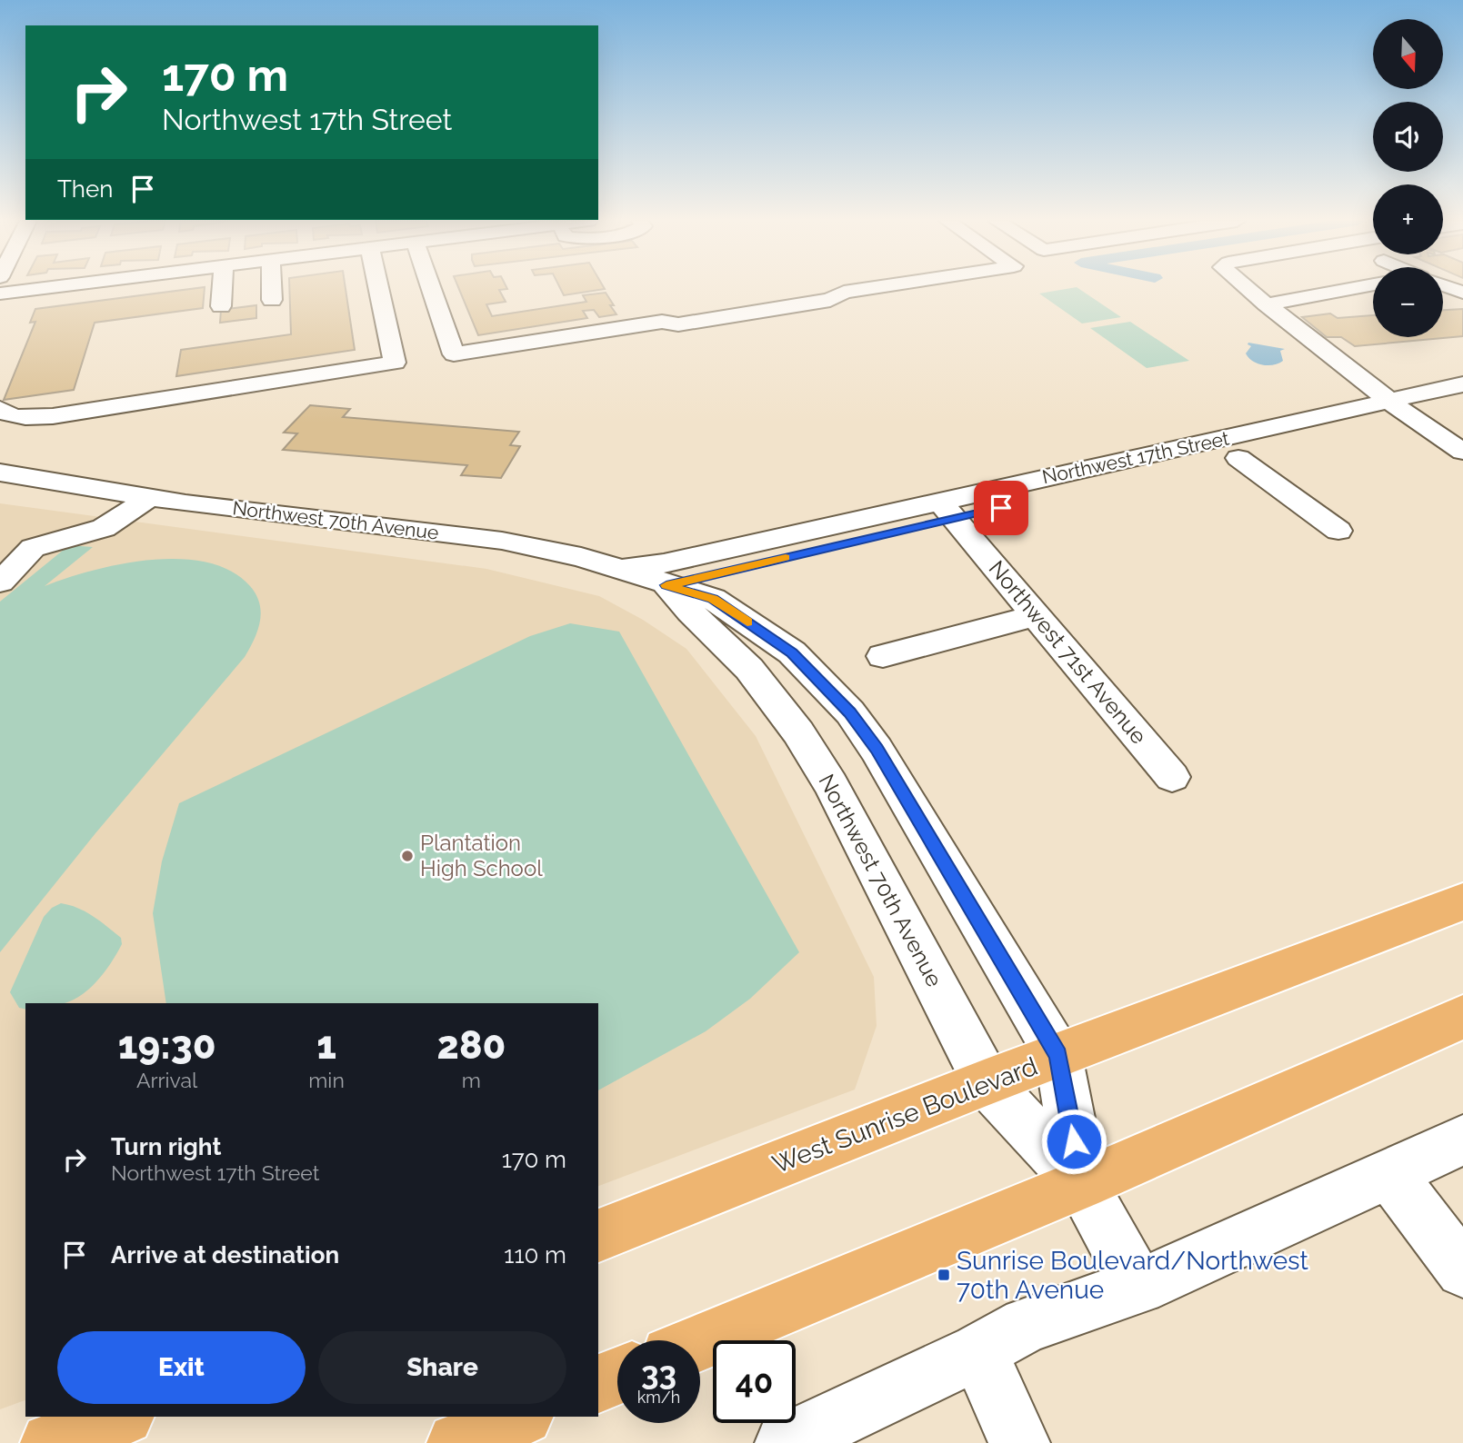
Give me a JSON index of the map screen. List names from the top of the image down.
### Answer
{
  "streets": {
    "highway": ["West Sunrise Boulevard"],
    "street": ["Northwest 17th Street", "Northwest 70th Avenue", "Northwest 71st Avenue"]
  },
  "crossings": [
    ["Northwest 17th Street", "Northwest 70th Avenue"],
    ["Northwest 17th Street", "Northwest 71st Avenue"],
    ["Northwest 70th Avenue", "West Sunrise Boulevard"]
  ],
  "places": {
    "other": ["Plantation High School"],
    "transit": ["Sunrise Boulevard/Northwest 70th Avenue"]
  },
  "north": "bottom",
  "page": {
    "map_buttons": ["+", "−"],
    "turn": ["170 m", "Northwest 17th Street"],
    "then": "Then",
    "eta": [
      "19:30",
      "Arrival",
      "1",
      "min",
      "280",
      "m"
    ],
    "list": [
      {
        "name": "Turn right",
        "note": "Northwest 17th Street",
        "value": "170 m"
      },
      {
        "name": "Arrive at destination",
        "value": "110 m"
      }
    ],
    "buttons": ["Exit", "Share"],
    "speed": "33 km/h",
    "limit": "40"
  }
}
